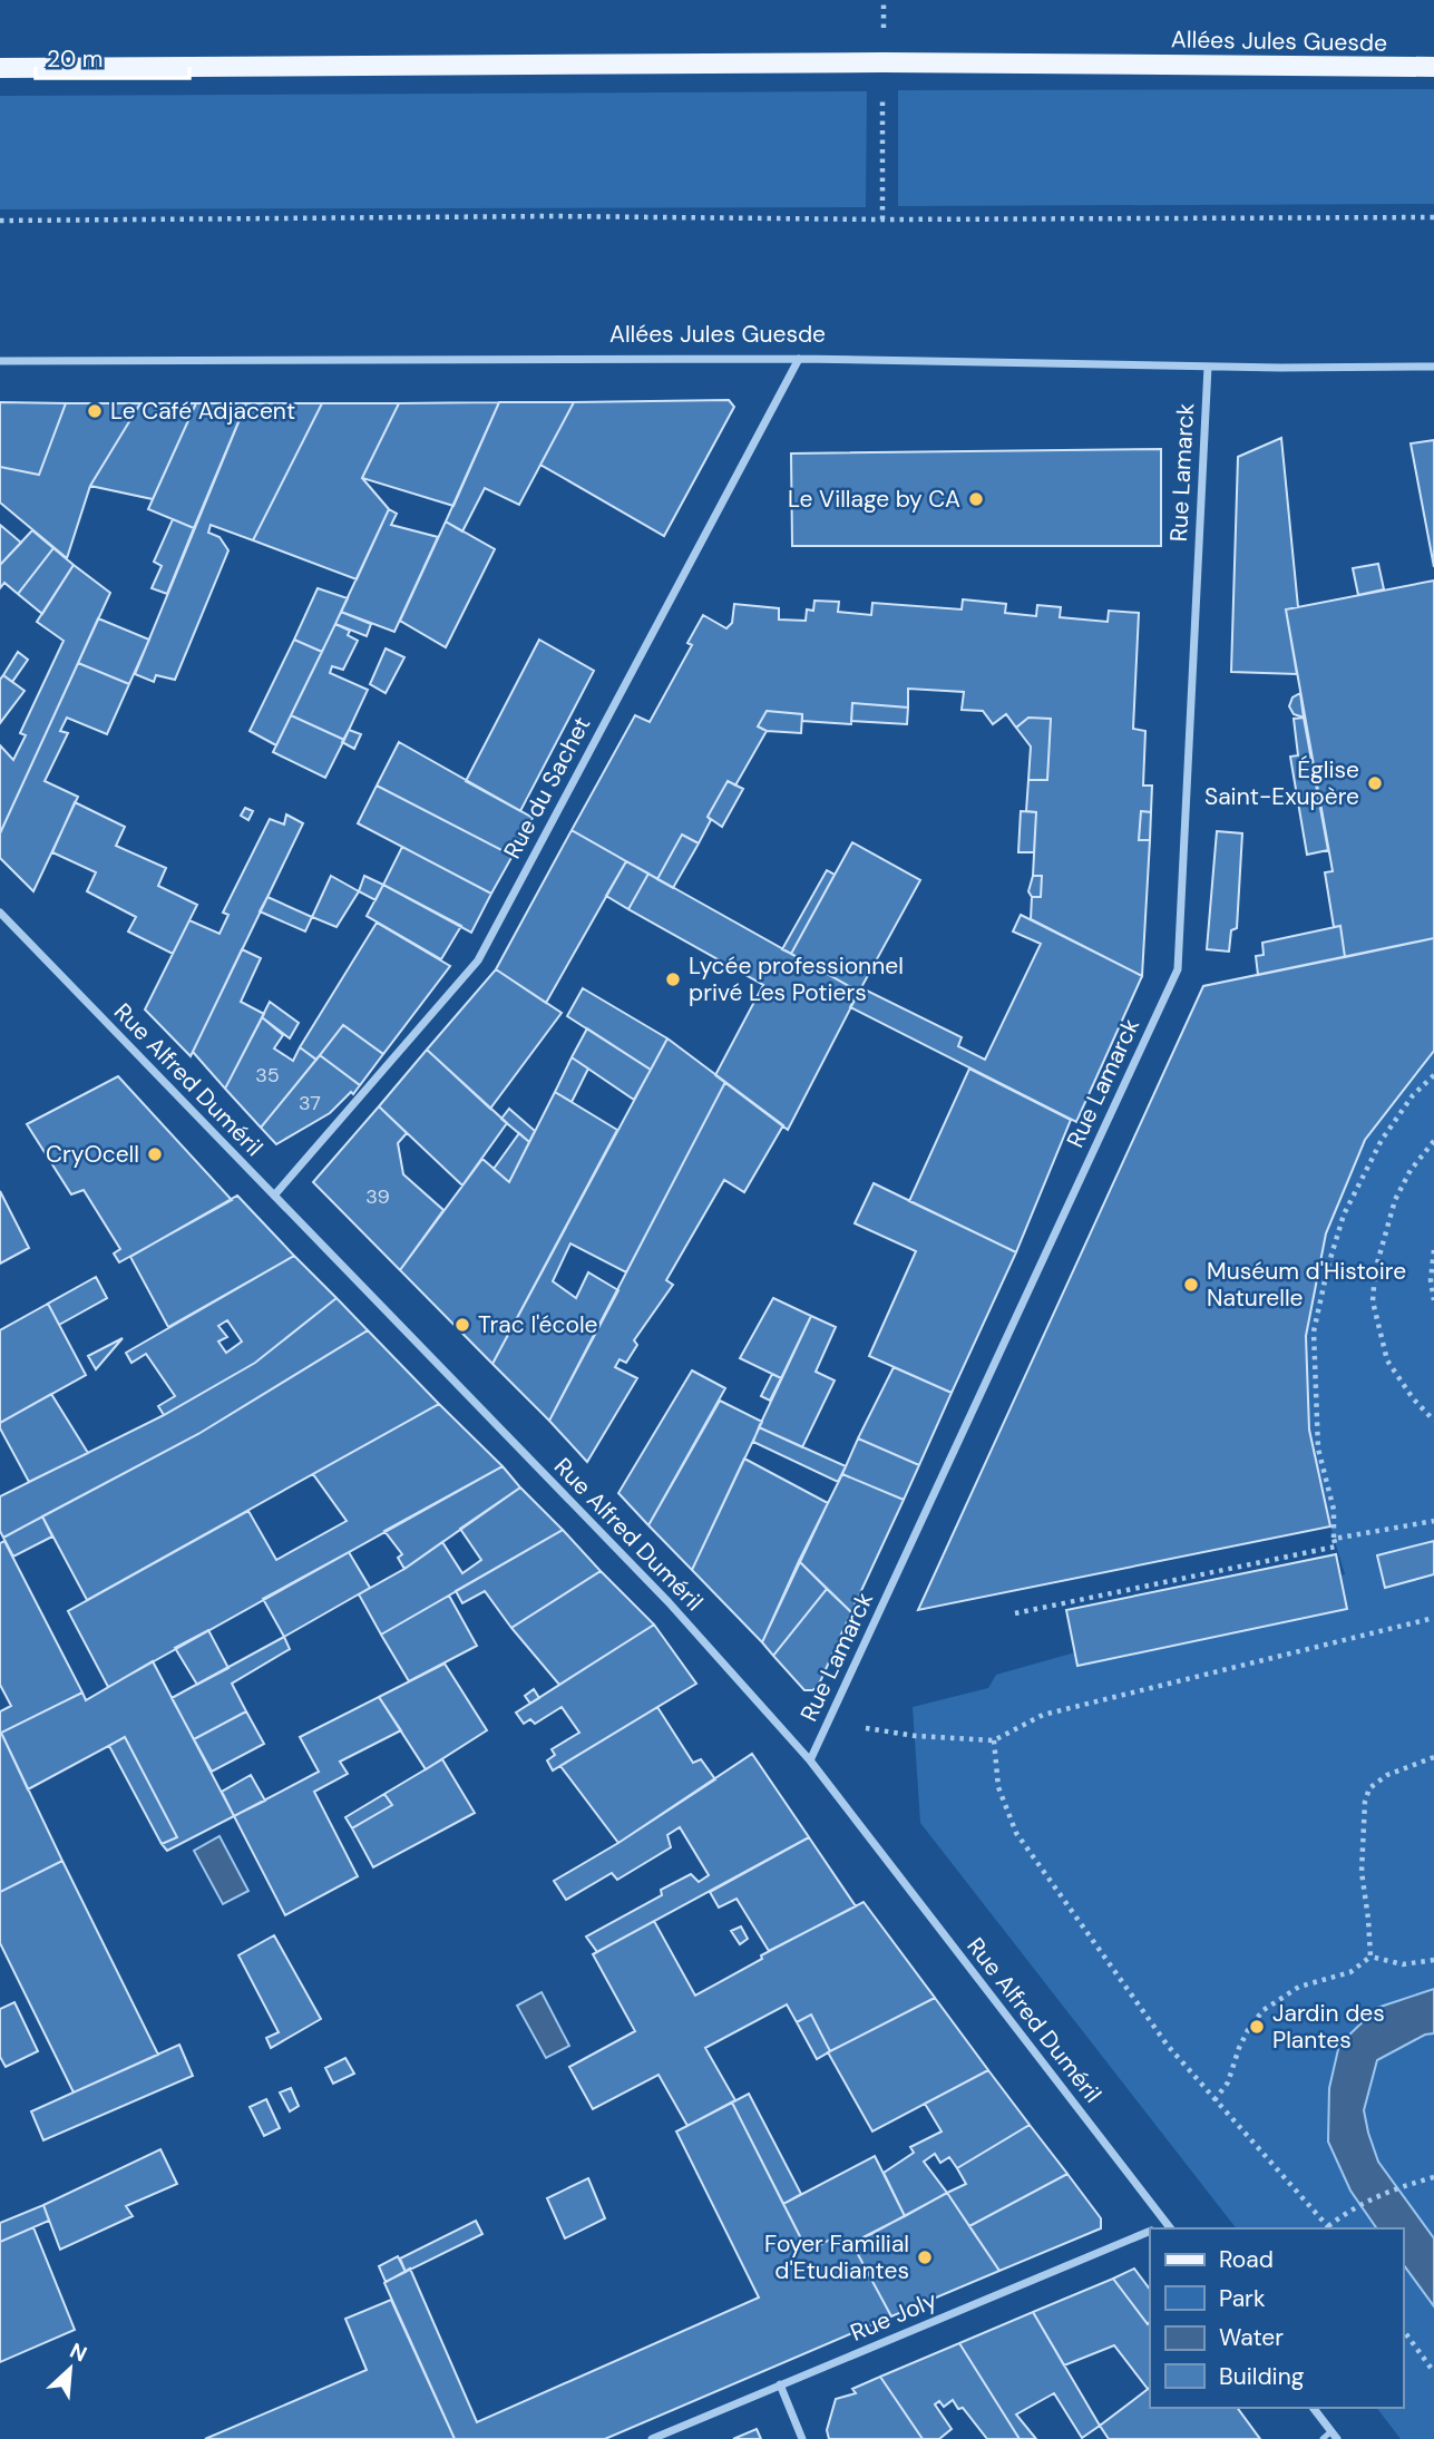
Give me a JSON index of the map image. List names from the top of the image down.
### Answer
{
  "streets": {
    "main road": ["Allées Jules Guesde"],
    "street": [
      "Rue Lamarck",
      "Rue du Sachet",
      "Rue Alfred Duméril",
      "Rue Joly"
    ]
  },
  "crossings": [
    ["Allées Jules Guesde", "Rue Lamarck"],
    ["Allées Jules Guesde", "Rue du Sachet"],
    ["Rue Lamarck", "Rue Alfred Duméril"],
    ["Rue du Sachet", "Rue Alfred Duméril"]
  ],
  "places": [
    "Le Café Adjacent",
    "Le Village by CA",
    "Église Saint-Exupère",
    "Lycée professionnel privé Les Potiers",
    "CryOcell",
    "Muséum d'Histoire Naturelle",
    "Trac l'école",
    "Jardin des Plantes",
    "Foyer Familial d'Etudiantes"
  ],
  "house_numbers": ["35", "37", "39"],
  "legend": [
    "Road",
    "Park",
    "Water",
    "Building"
  ],
  "scale_bar": "20 m",
  "north": "top right"
}
